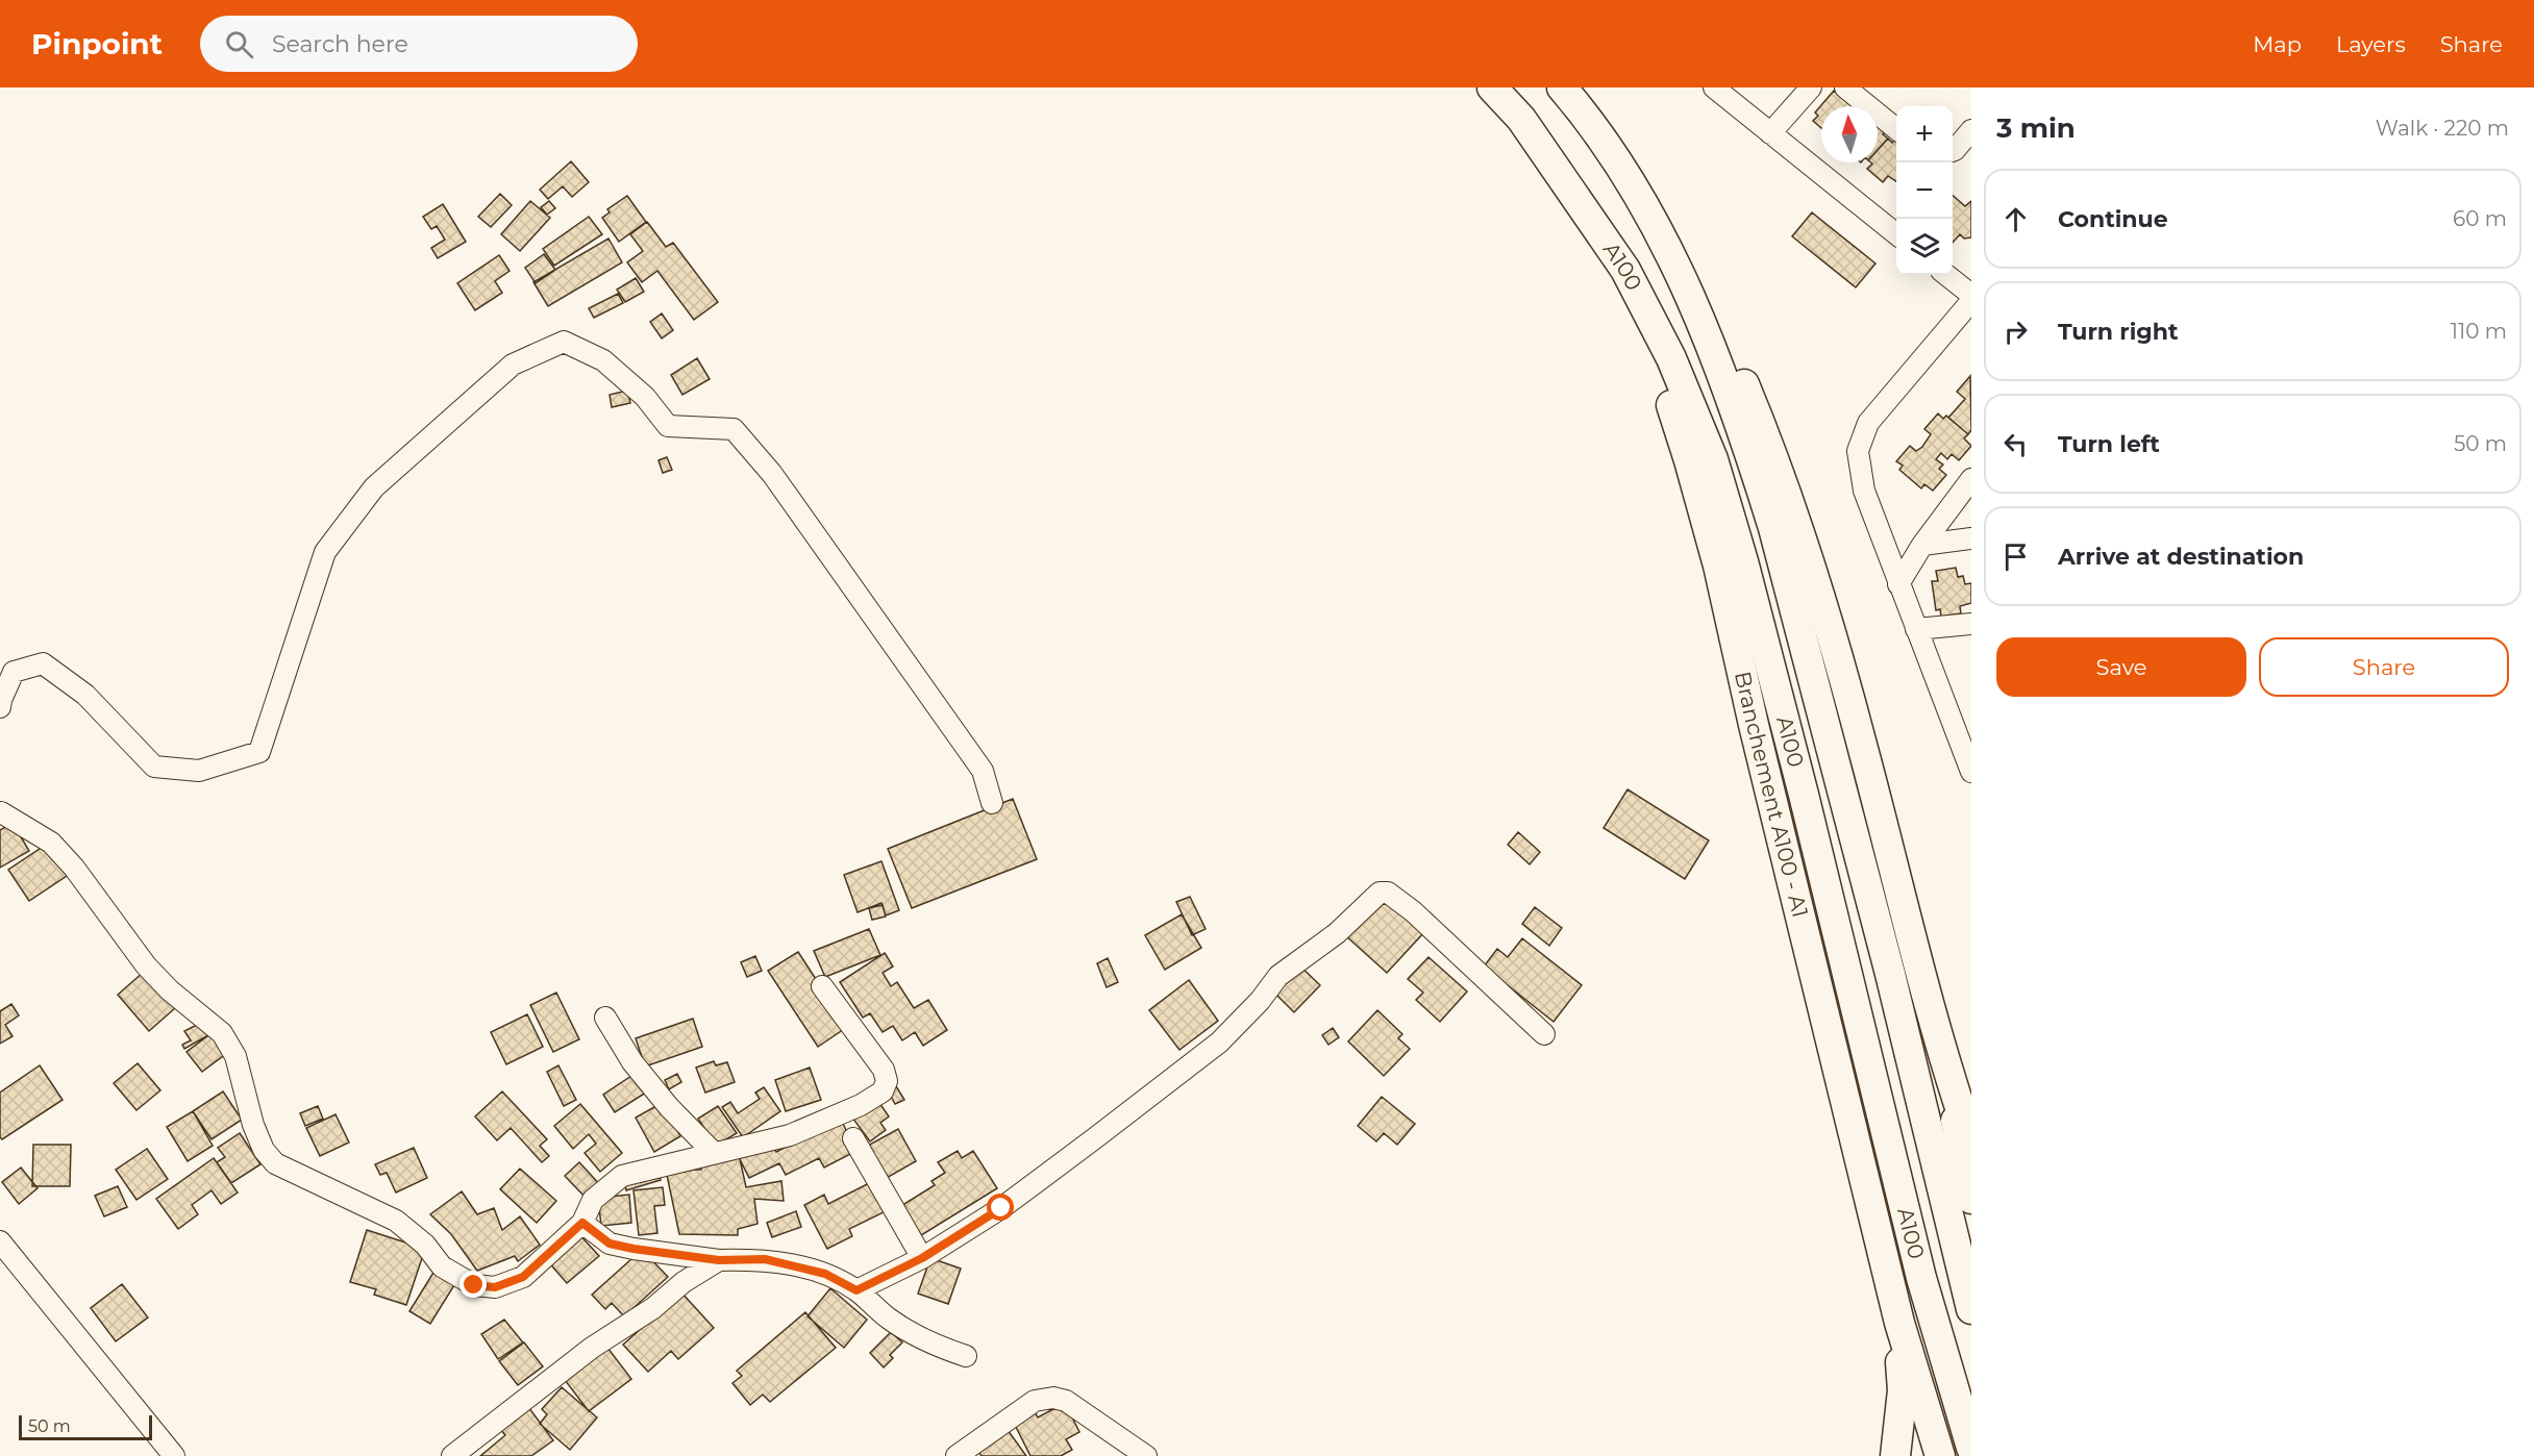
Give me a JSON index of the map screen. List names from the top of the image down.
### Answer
{
  "streets": {
    "highway": ["A100", "Branchement A100 - A1"]
  },
  "crossings": [
    ["A100", "Branchement A100 - A1"]
  ],
  "scale_bar": "50 m",
  "north": "top",
  "page": {
    "header": "Pinpoint",
    "search": "Search here",
    "nav": ["Map", "Layers", "Share"],
    "heading": ["3 min", "Walk · 220 m"],
    "map_buttons": ["+", "−"],
    "list": [
      ["Continue", "60 m"],
      ["Turn right", "110 m"],
      ["Turn left", "50 m"],
      "Arrive at destination"
    ],
    "buttons": ["Save", "Share"],
    "scale": "50 m"
  }
}
